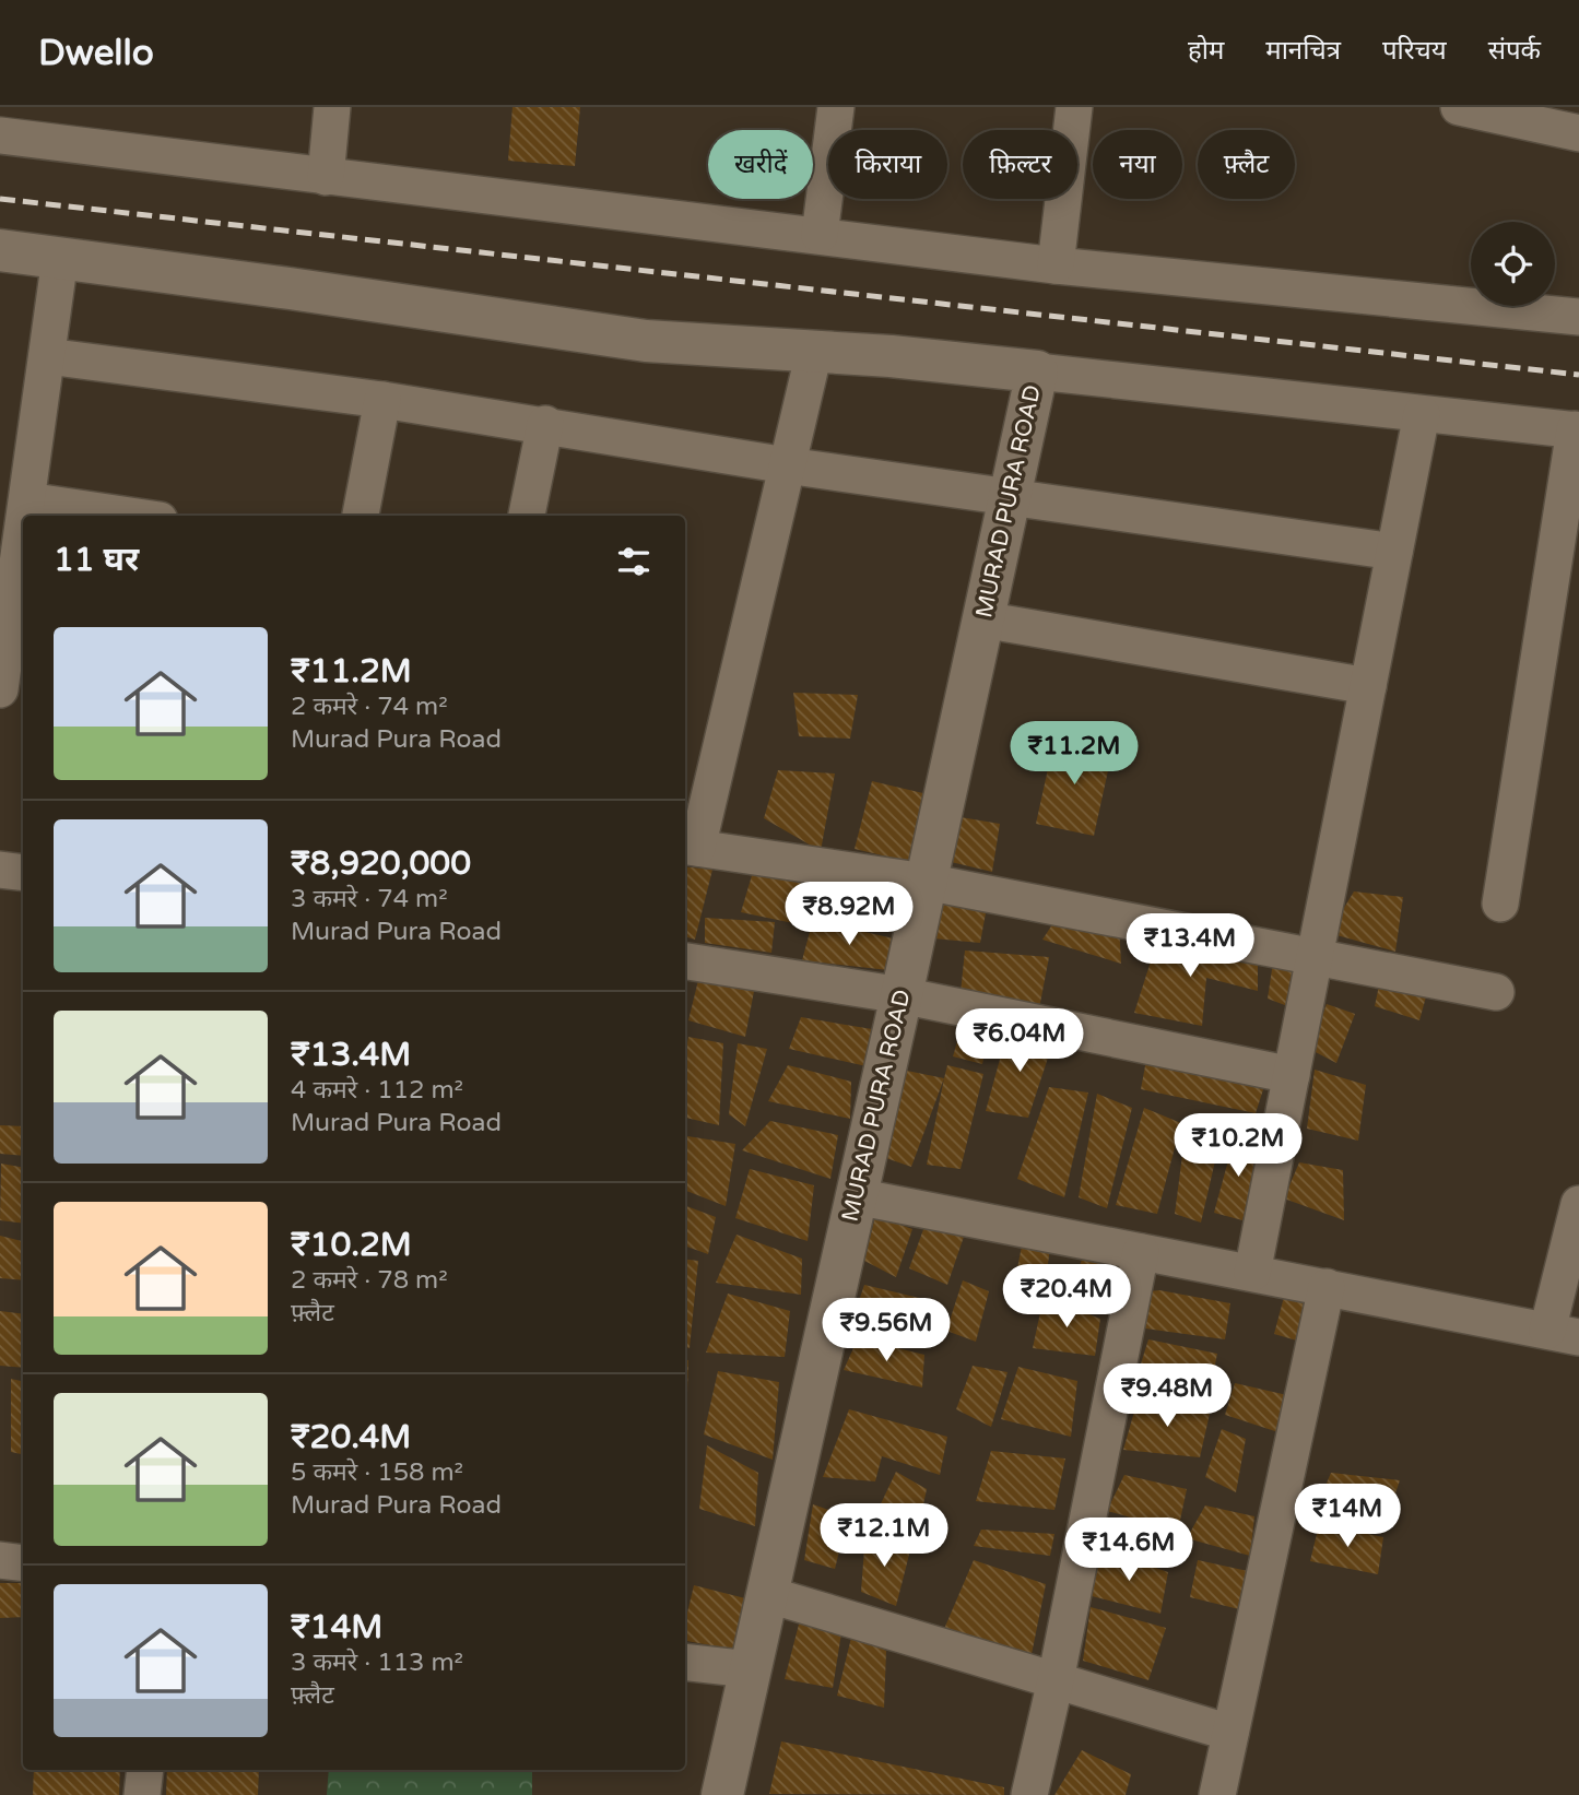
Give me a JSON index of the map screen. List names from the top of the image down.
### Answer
{
  "streets": {
    "street": ["MURAD PURA ROAD"]
  },
  "page": {
    "header": "Dwello",
    "nav": [
      "होम",
      "मानचित्र",
      "परिचय",
      "संपर्क"
    ],
    "chip": [
      "खरीदें",
      "किराया",
      "फ़िल्टर",
      "नया",
      "फ़्लैट"
    ],
    "heading": "11 घर",
    "list": [
      {
        "name": "₹11.2M",
        "note": "2 कमरे · 74 m² · Murad Pura Road"
      },
      {
        "name": "₹8,920,000",
        "note": "3 कमरे · 74 m² · Murad Pura Road"
      },
      {
        "name": "₹13.4M",
        "note": "4 कमरे · 112 m² · Murad Pura Road"
      },
      {
        "name": "₹10.2M",
        "note": "2 कमरे · 78 m² · फ़्लैट"
      },
      {
        "name": "₹20.4M",
        "note": "5 कमरे · 158 m² · Murad Pura Road"
      },
      {
        "name": "₹14M",
        "note": "3 कमरे · 113 m² · फ़्लैट"
      }
    ],
    "price": [
      "₹11.2M",
      "₹8.92M",
      "₹13.4M",
      "₹6.04M",
      "₹10.2M",
      "₹20.4M",
      "₹9.56M",
      "₹9.48M",
      "₹14M",
      "₹12.1M",
      "₹14.6M"
    ]
  }
}
